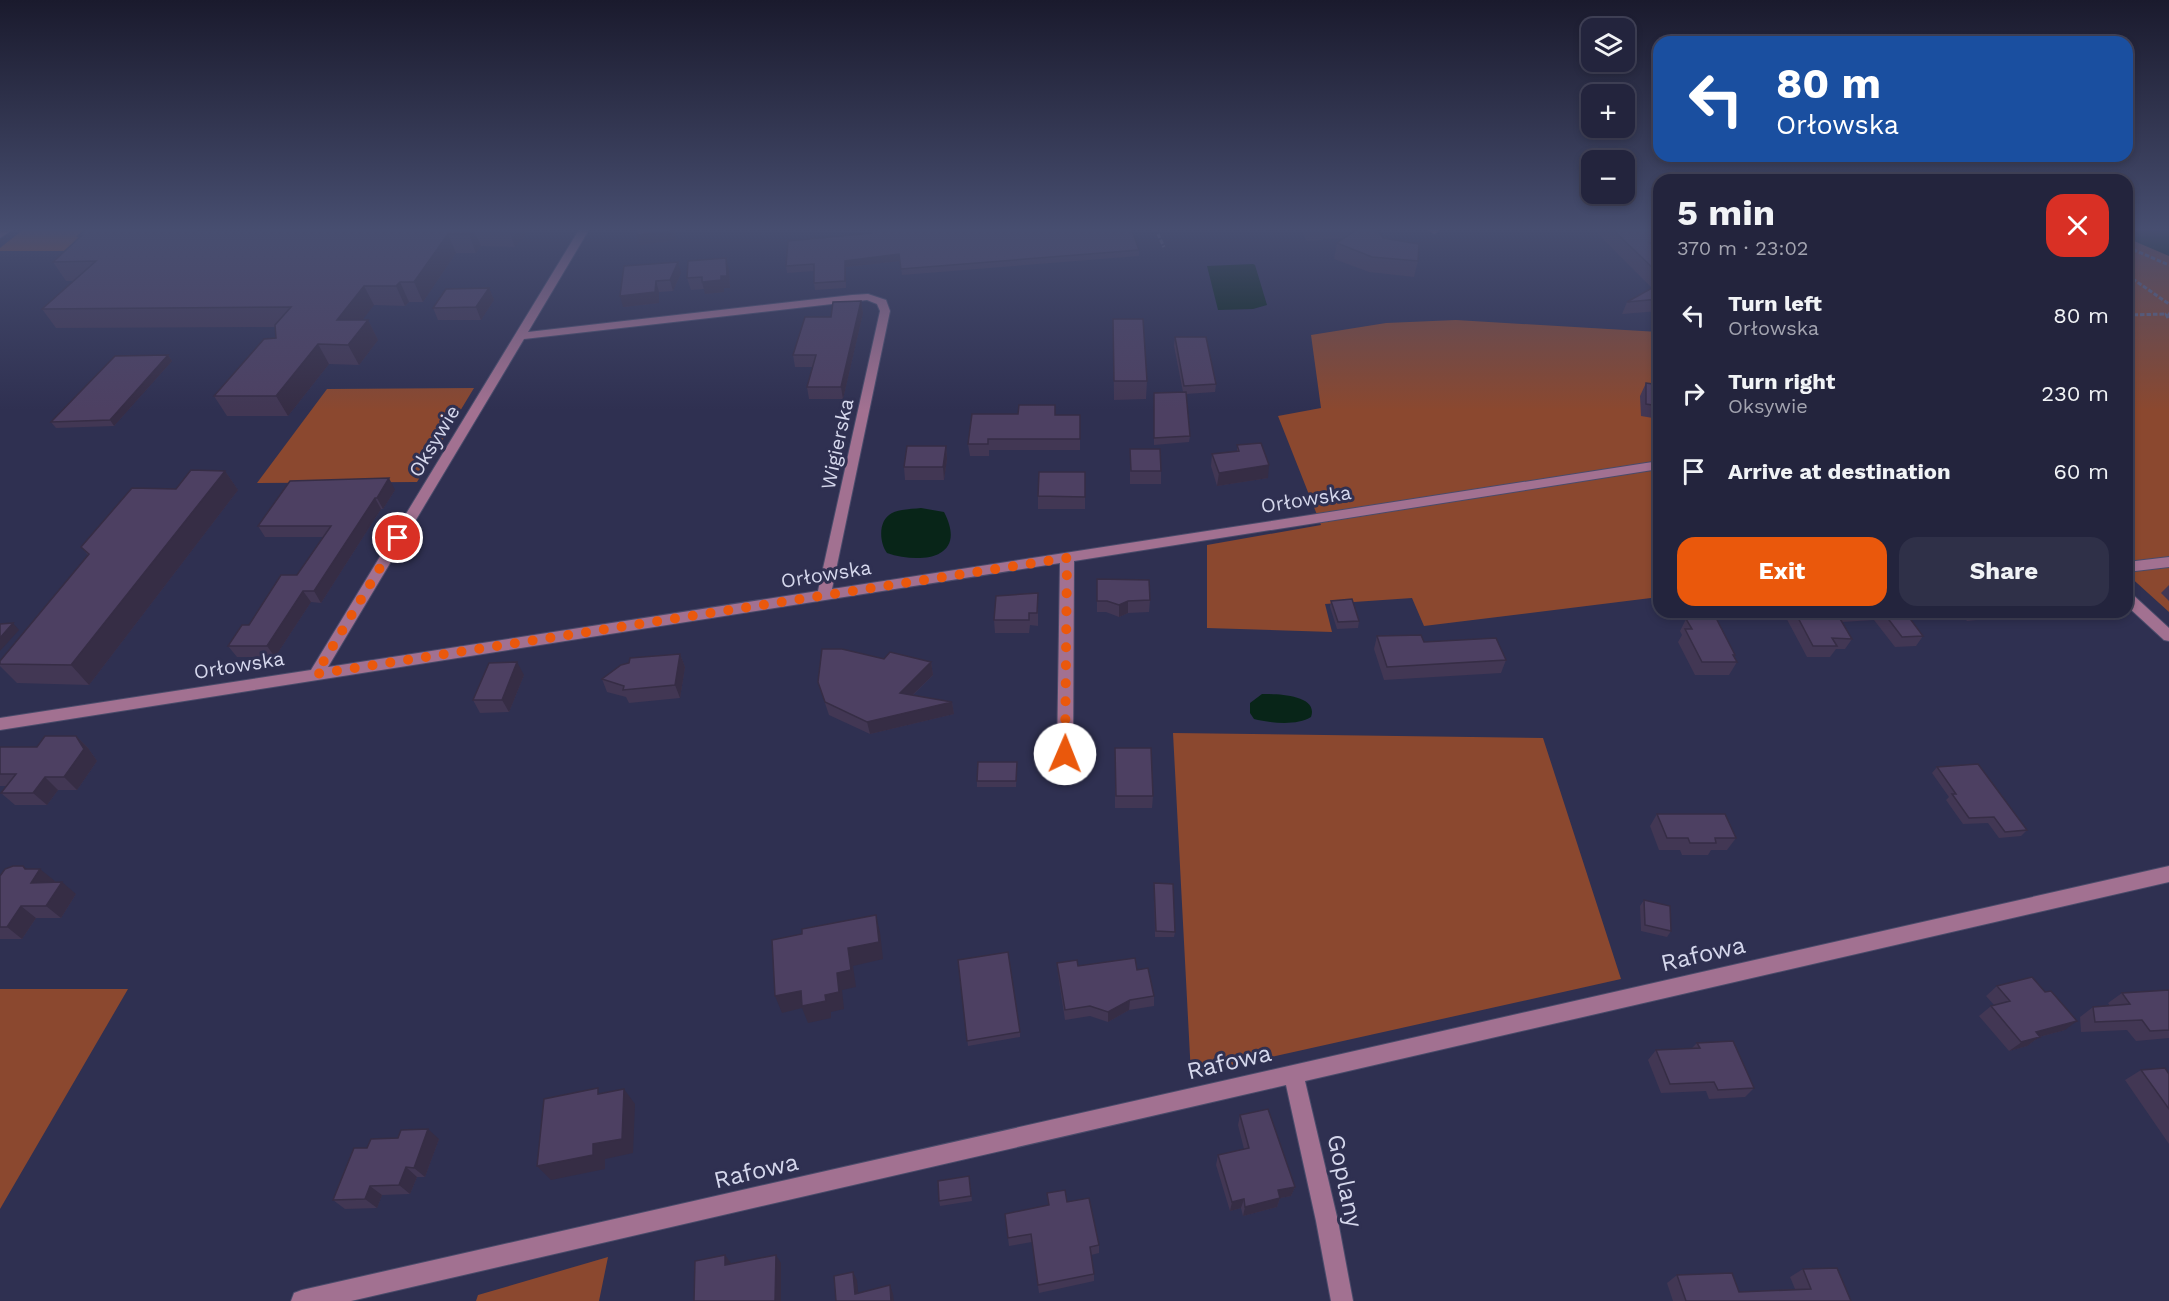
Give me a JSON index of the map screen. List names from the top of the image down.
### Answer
{
  "streets": {
    "street": [
      "Oksywie",
      "Wigierska",
      "Orłowska",
      "Rafowa",
      "Goplany"
    ]
  },
  "crossings": [
    ["Oksywie", "Wigierska"],
    ["Oksywie", "Orłowska"],
    ["Wigierska", "Orłowska"],
    ["Rafowa", "Goplany"]
  ],
  "page": {
    "map_buttons": ["+", "−"],
    "turn": ["80 m", "Orłowska"],
    "heading": ["5 min", "370 m · 23:02"],
    "list": [
      {
        "name": "Turn left",
        "note": "Orłowska",
        "value": "80 m"
      },
      {
        "name": "Turn right",
        "note": "Oksywie",
        "value": "230 m"
      },
      {
        "name": "Arrive at destination",
        "value": "60 m"
      }
    ],
    "buttons": ["Exit", "Share"]
  }
}
